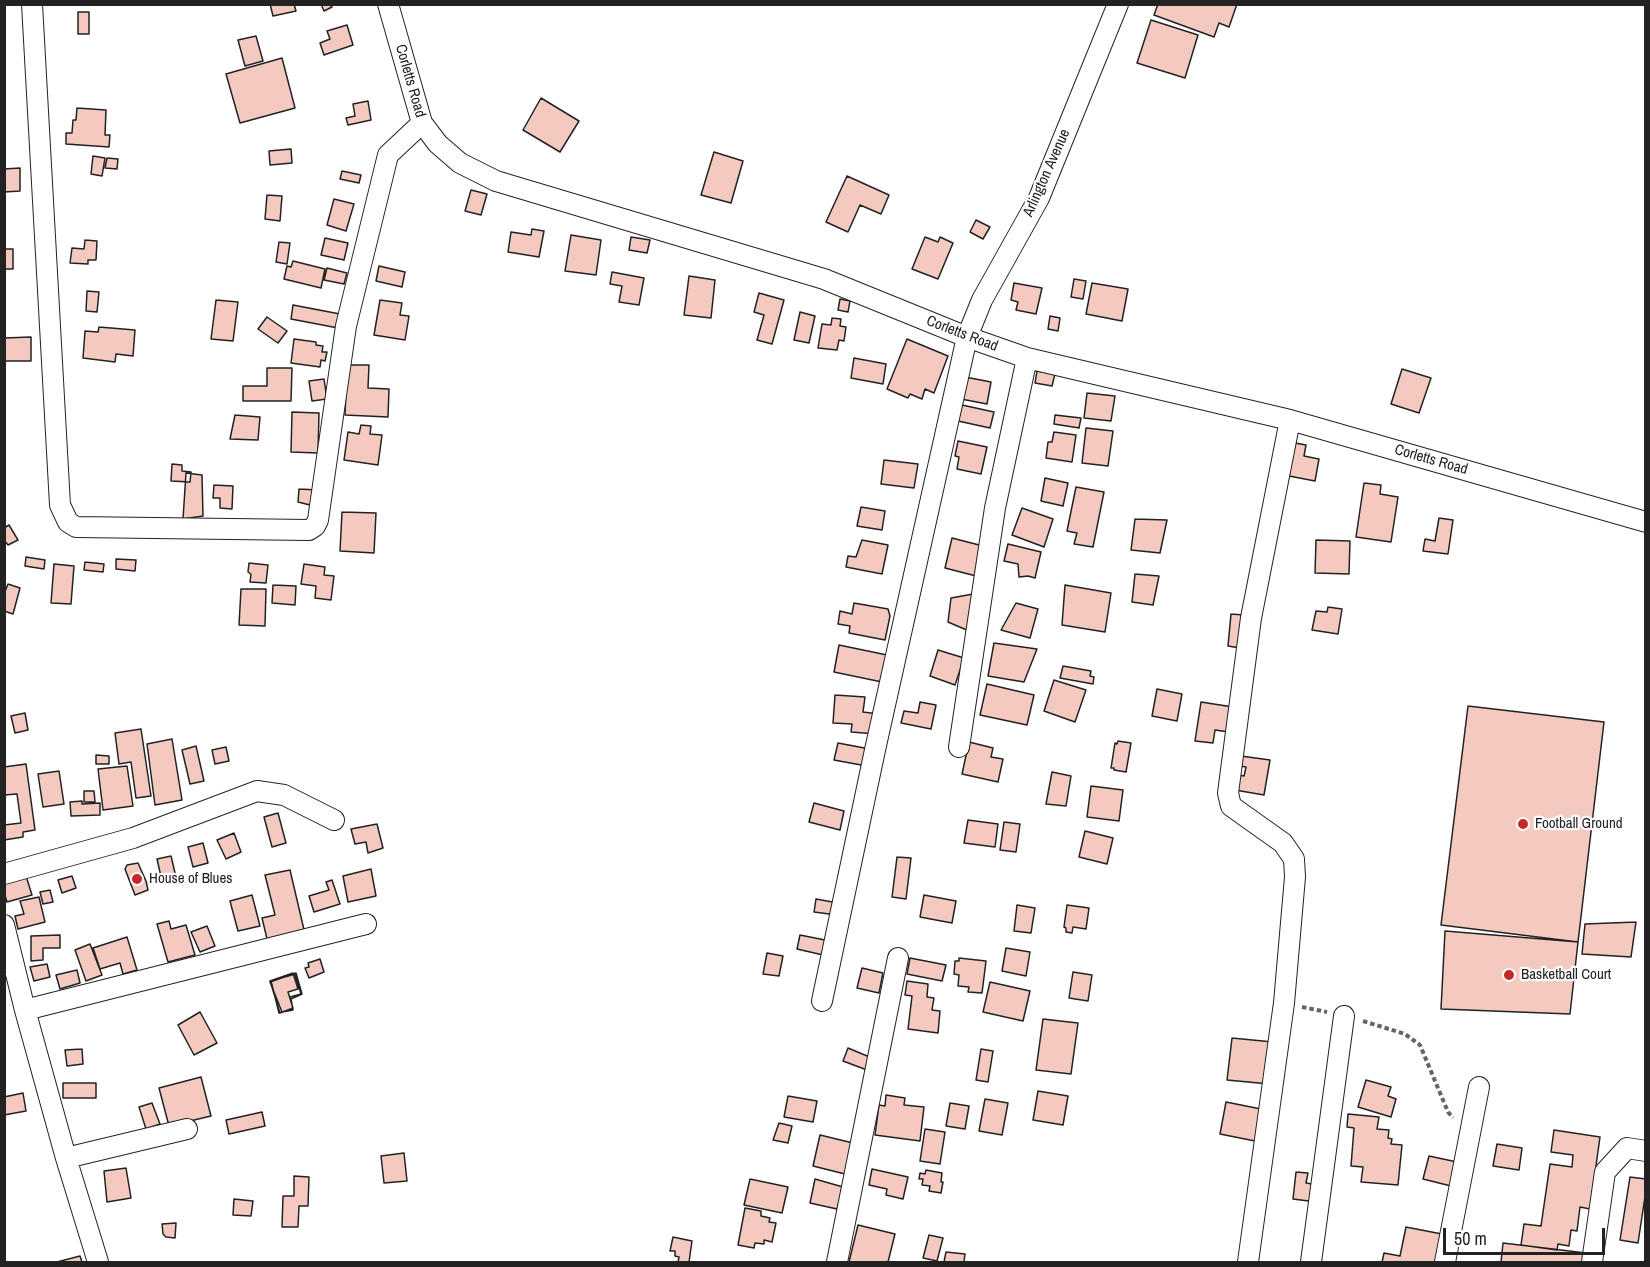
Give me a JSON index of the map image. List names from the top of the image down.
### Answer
{
  "streets": {
    "street": ["Corletts Road", "Arlington Avenue"]
  },
  "crossings": [
    ["Corletts Road", "Arlington Avenue"]
  ],
  "places": ["Football Ground", "House of Blues", "Basketball Court"],
  "scale_bar": "50 m"
}
